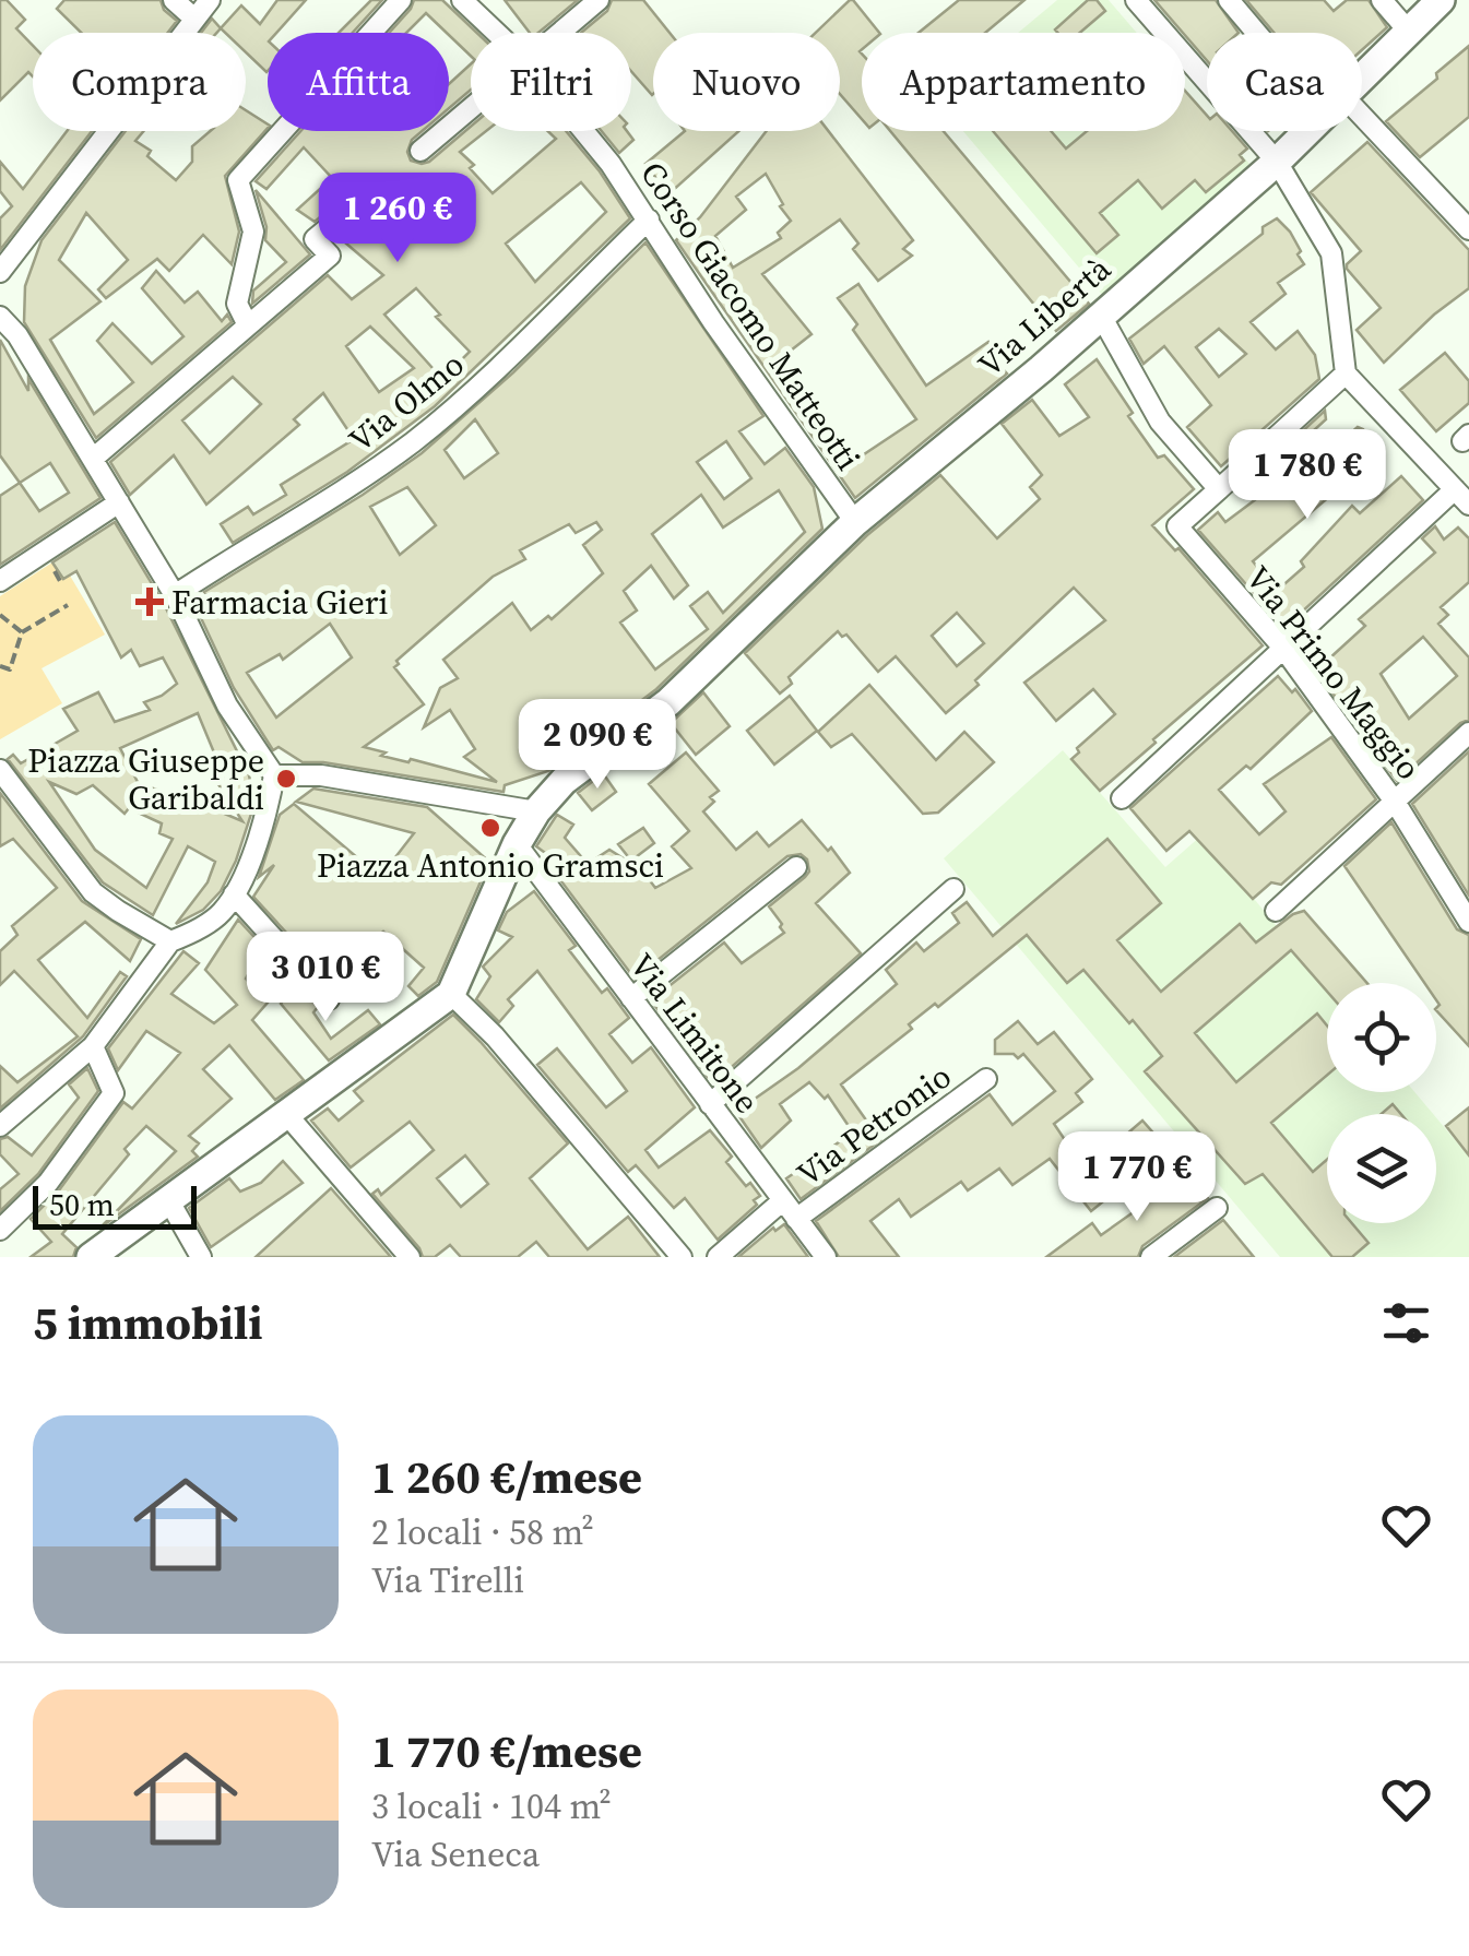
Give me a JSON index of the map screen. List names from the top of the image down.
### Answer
{
  "streets": {
    "street": [
      "Corso Giacomo Matteotti",
      "Via Libertà",
      "Via Olmo",
      "Via Primo Maggio",
      "Via Limitone",
      "Via Petronio"
    ]
  },
  "crossings": [
    ["Corso Giacomo Matteotti", "Via Libertà"],
    ["Corso Giacomo Matteotti", "Via Olmo"],
    ["Via Libertà", "Via Limitone"],
    ["Via Limitone", "Via Petronio"]
  ],
  "places": {
    "health": ["Farmacia Gieri"],
    "other": ["Piazza Giuseppe Garibaldi", "Piazza Antonio Gramsci"]
  },
  "scale_bar": "50 m",
  "page": {
    "chip": [
      "Compra",
      "Affitta",
      "Filtri",
      "Nuovo",
      "Appartamento",
      "Casa"
    ],
    "price": [
      "1 260 €",
      "1 780 €",
      "2 090 €",
      "3 010 €",
      "1 770 €"
    ],
    "scale": "50 m",
    "heading": "5 immobili",
    "list": [
      {
        "name": "1 260 €/mese",
        "note": "2 locali · 58 m² · Via Tirelli"
      },
      {
        "name": "1 770 €/mese",
        "note": "3 locali · 104 m² · Via Seneca"
      }
    ]
  }
}
